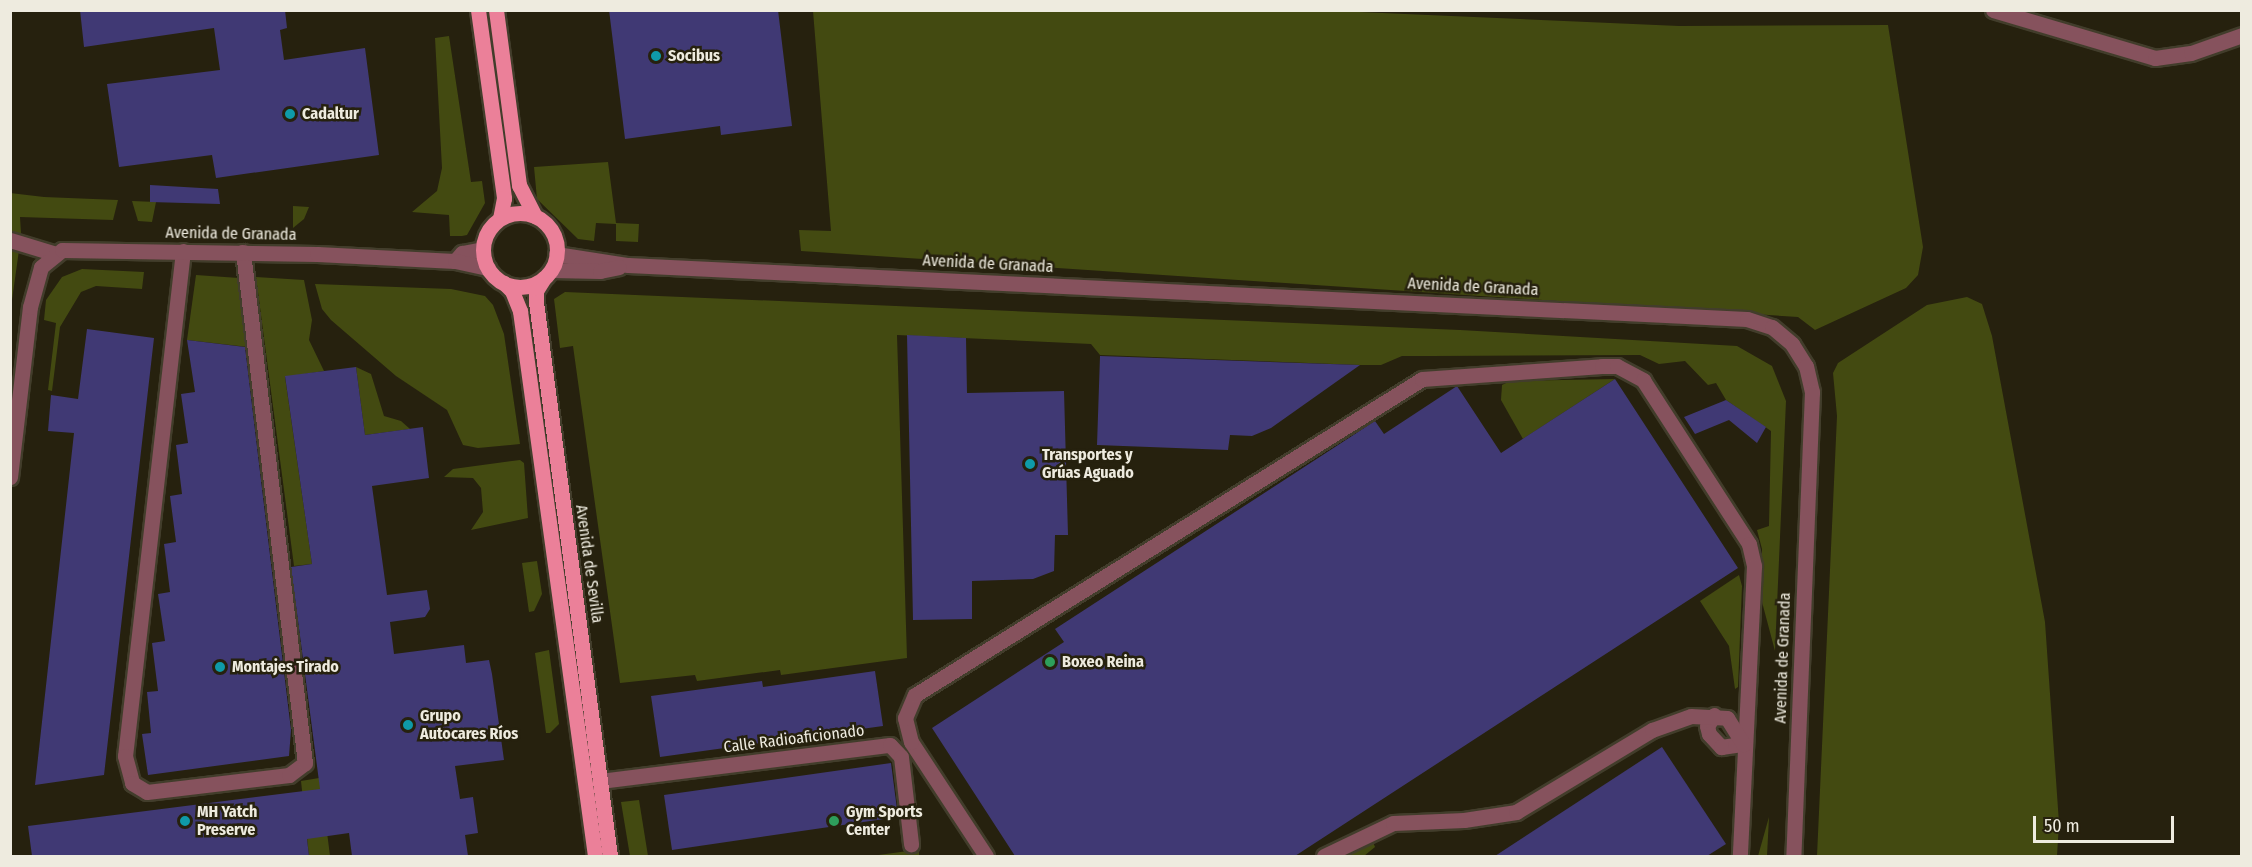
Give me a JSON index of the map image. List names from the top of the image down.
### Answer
{
  "streets": {
    "main road": ["Avenida de Sevilla"],
    "street": ["Avenida de Granada", "Calle Radioaficionado"]
  },
  "crossings": [
    ["Avenida de Granada", "Avenida de Sevilla"],
    ["Avenida de Sevilla", "Calle Radioaficionado"]
  ],
  "places": [
    "Socibus",
    "Cadaltur",
    "Transportes y Grúas Aguado",
    "Boxeo Reina",
    "Montajes Tirado",
    "Grupo Autocares Ríos",
    "MH Yatch Preserve",
    "Gym Sports Center"
  ],
  "scale_bar": "50 m"
}
